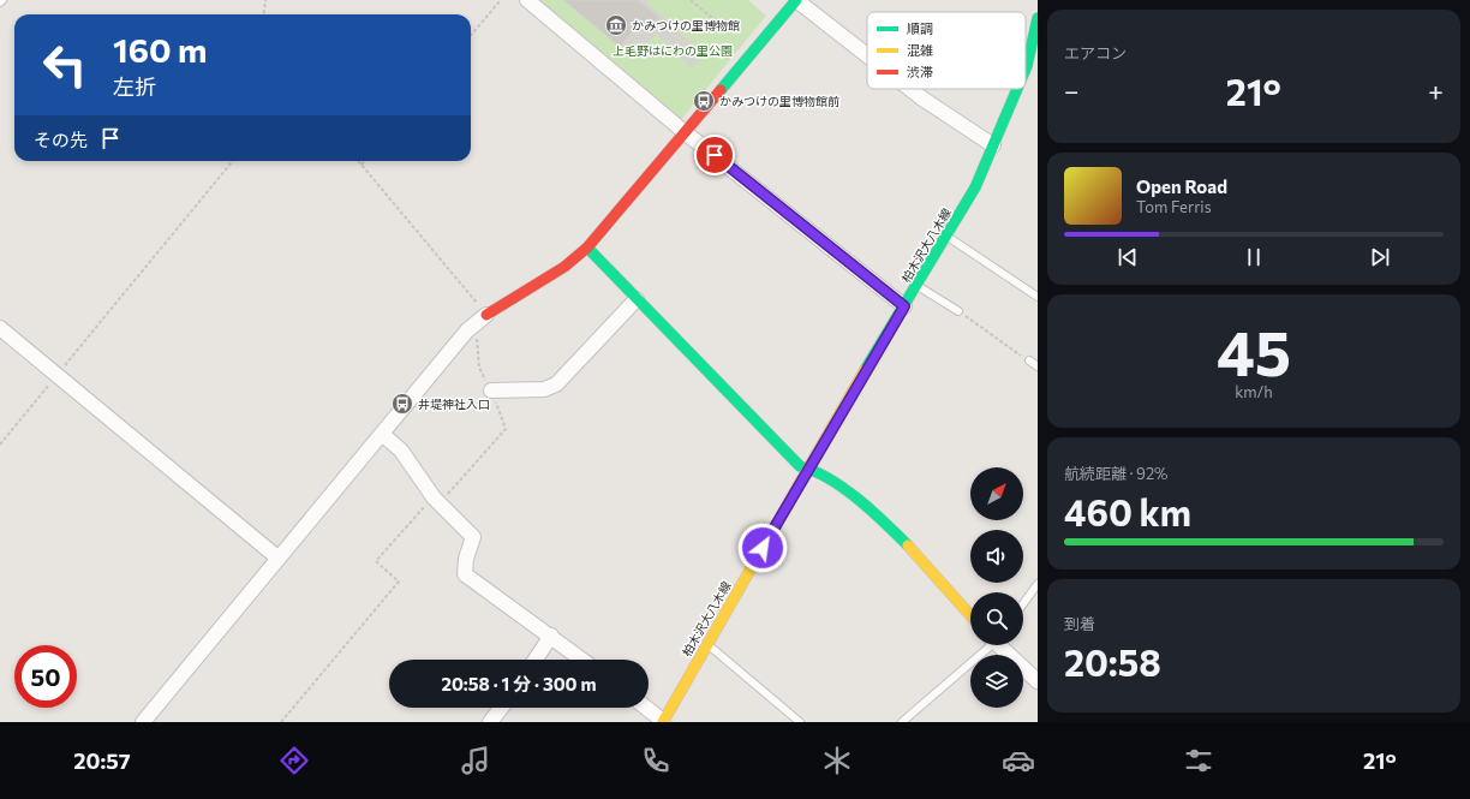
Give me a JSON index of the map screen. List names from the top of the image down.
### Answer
{
  "streets": {
    "street": ["柏木沢大八木線"]
  },
  "parks": ["上毛野はにわの里公園"],
  "places": {
    "museum": ["かみつけの里博物館"],
    "bus stop": ["かみつけの里博物館前", "井堤神社入口"]
  },
  "legend": ["順調", "混雑", "渋滞"],
  "north": "top right",
  "page": {
    "tile": [
      "エアコン",
      ["45", "km/h"],
      ["航続距離 · 92%", "460 km"],
      ["到着", "20:58"]
    ],
    "turn": ["160 m", "左折"],
    "heat": ["−", "21°", "+"],
    "then": "その先",
    "song": ["Open Road", "Tom Ferris"],
    "limit": "50",
    "trip": "20:58 · 1 分 · 300 m",
    "tabs": ["20:57", "21°"]
  }
}
